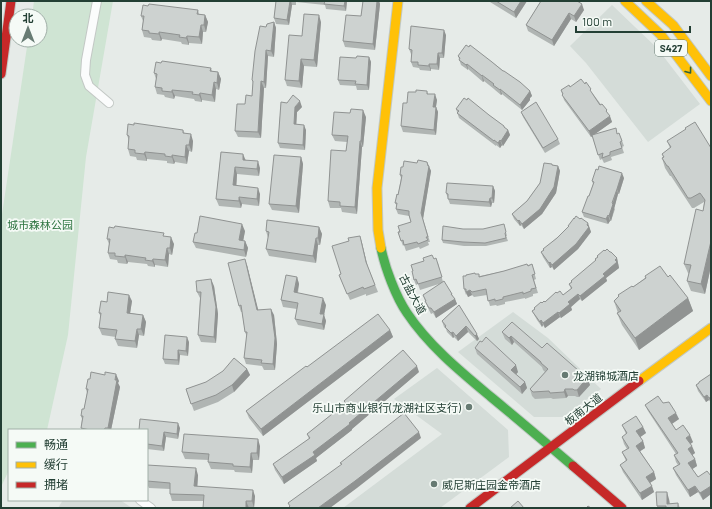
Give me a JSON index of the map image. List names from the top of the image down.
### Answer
{
  "streets": {
    "main road": ["S427", "古盐大道", "板南大道"]
  },
  "crossings": [
    ["古盐大道", "板南大道"]
  ],
  "parks": ["城市森林公园"],
  "places": ["龙湖锦城酒店", "乐山市商业银行(龙湖社区支行)", "威尼斯庄园金帝酒店"],
  "legend": ["畅通", "缓行", "拥堵"],
  "scale_bar": "100 m",
  "north": "top"
}
